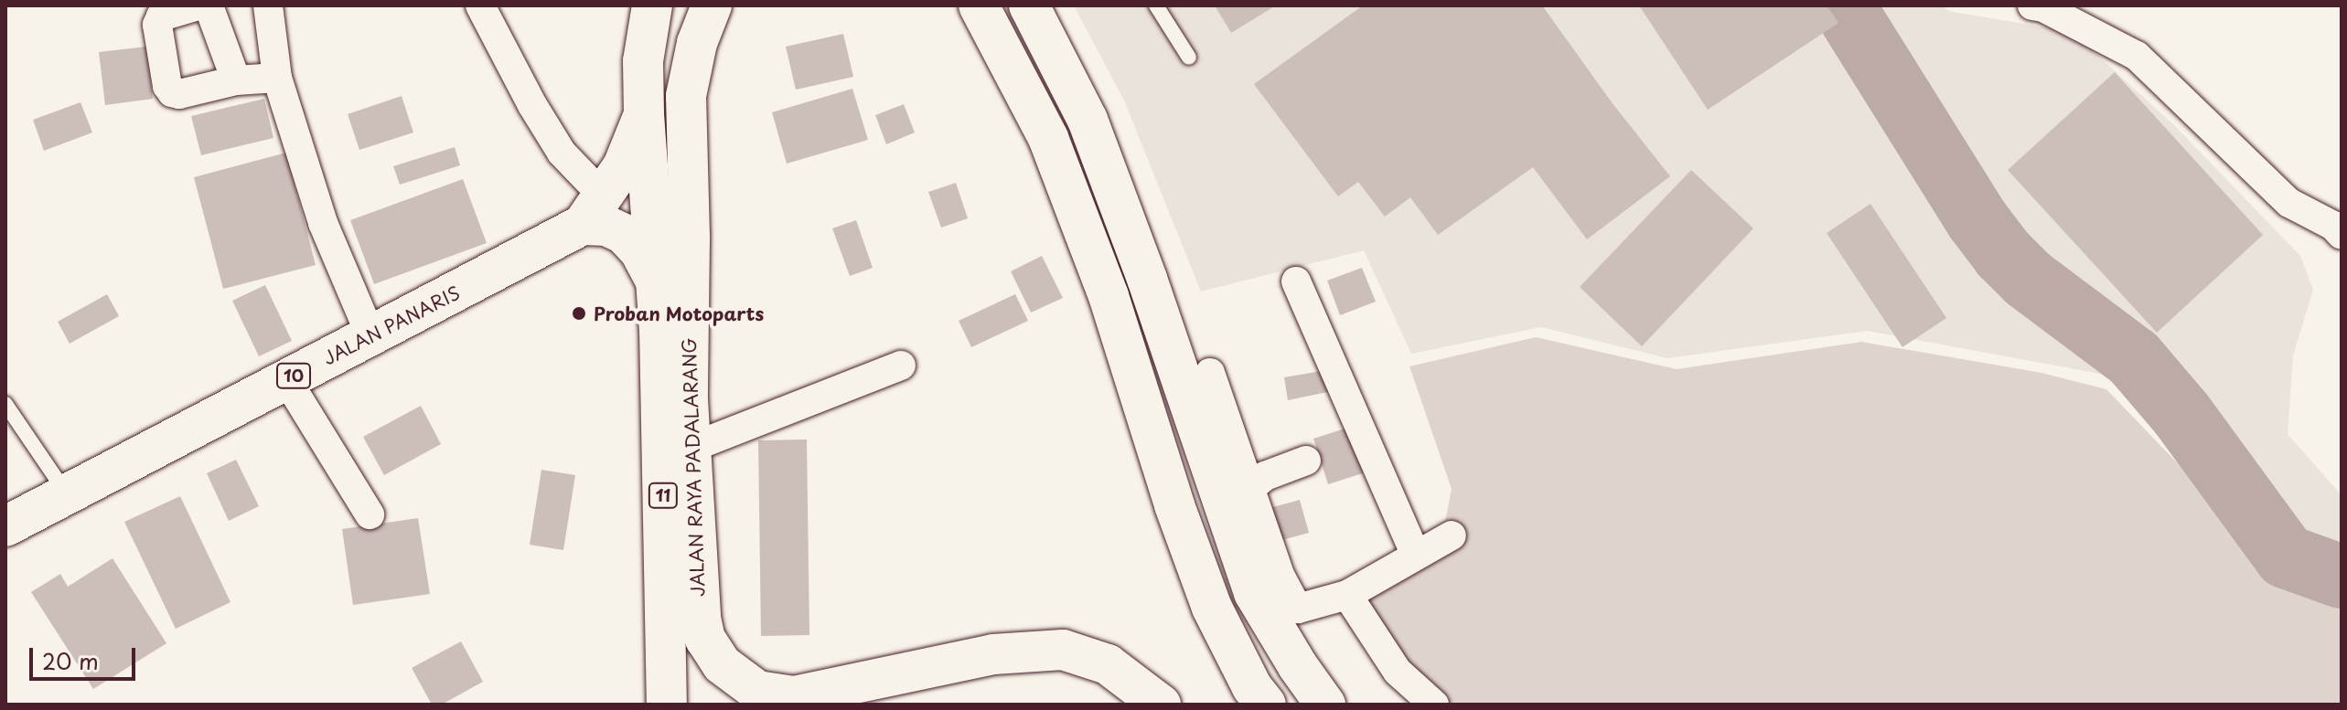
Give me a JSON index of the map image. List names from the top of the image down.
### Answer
{
  "streets": {
    "main road": [
      "JALAN PANARIS",
      "10",
      "JALAN RAYA PADALARANG",
      "11"
    ]
  },
  "crossings": [
    ["JALAN PANARIS", "JALAN RAYA PADALARANG"]
  ],
  "places": ["Proban Motoparts"],
  "scale_bar": "20 m"
}
